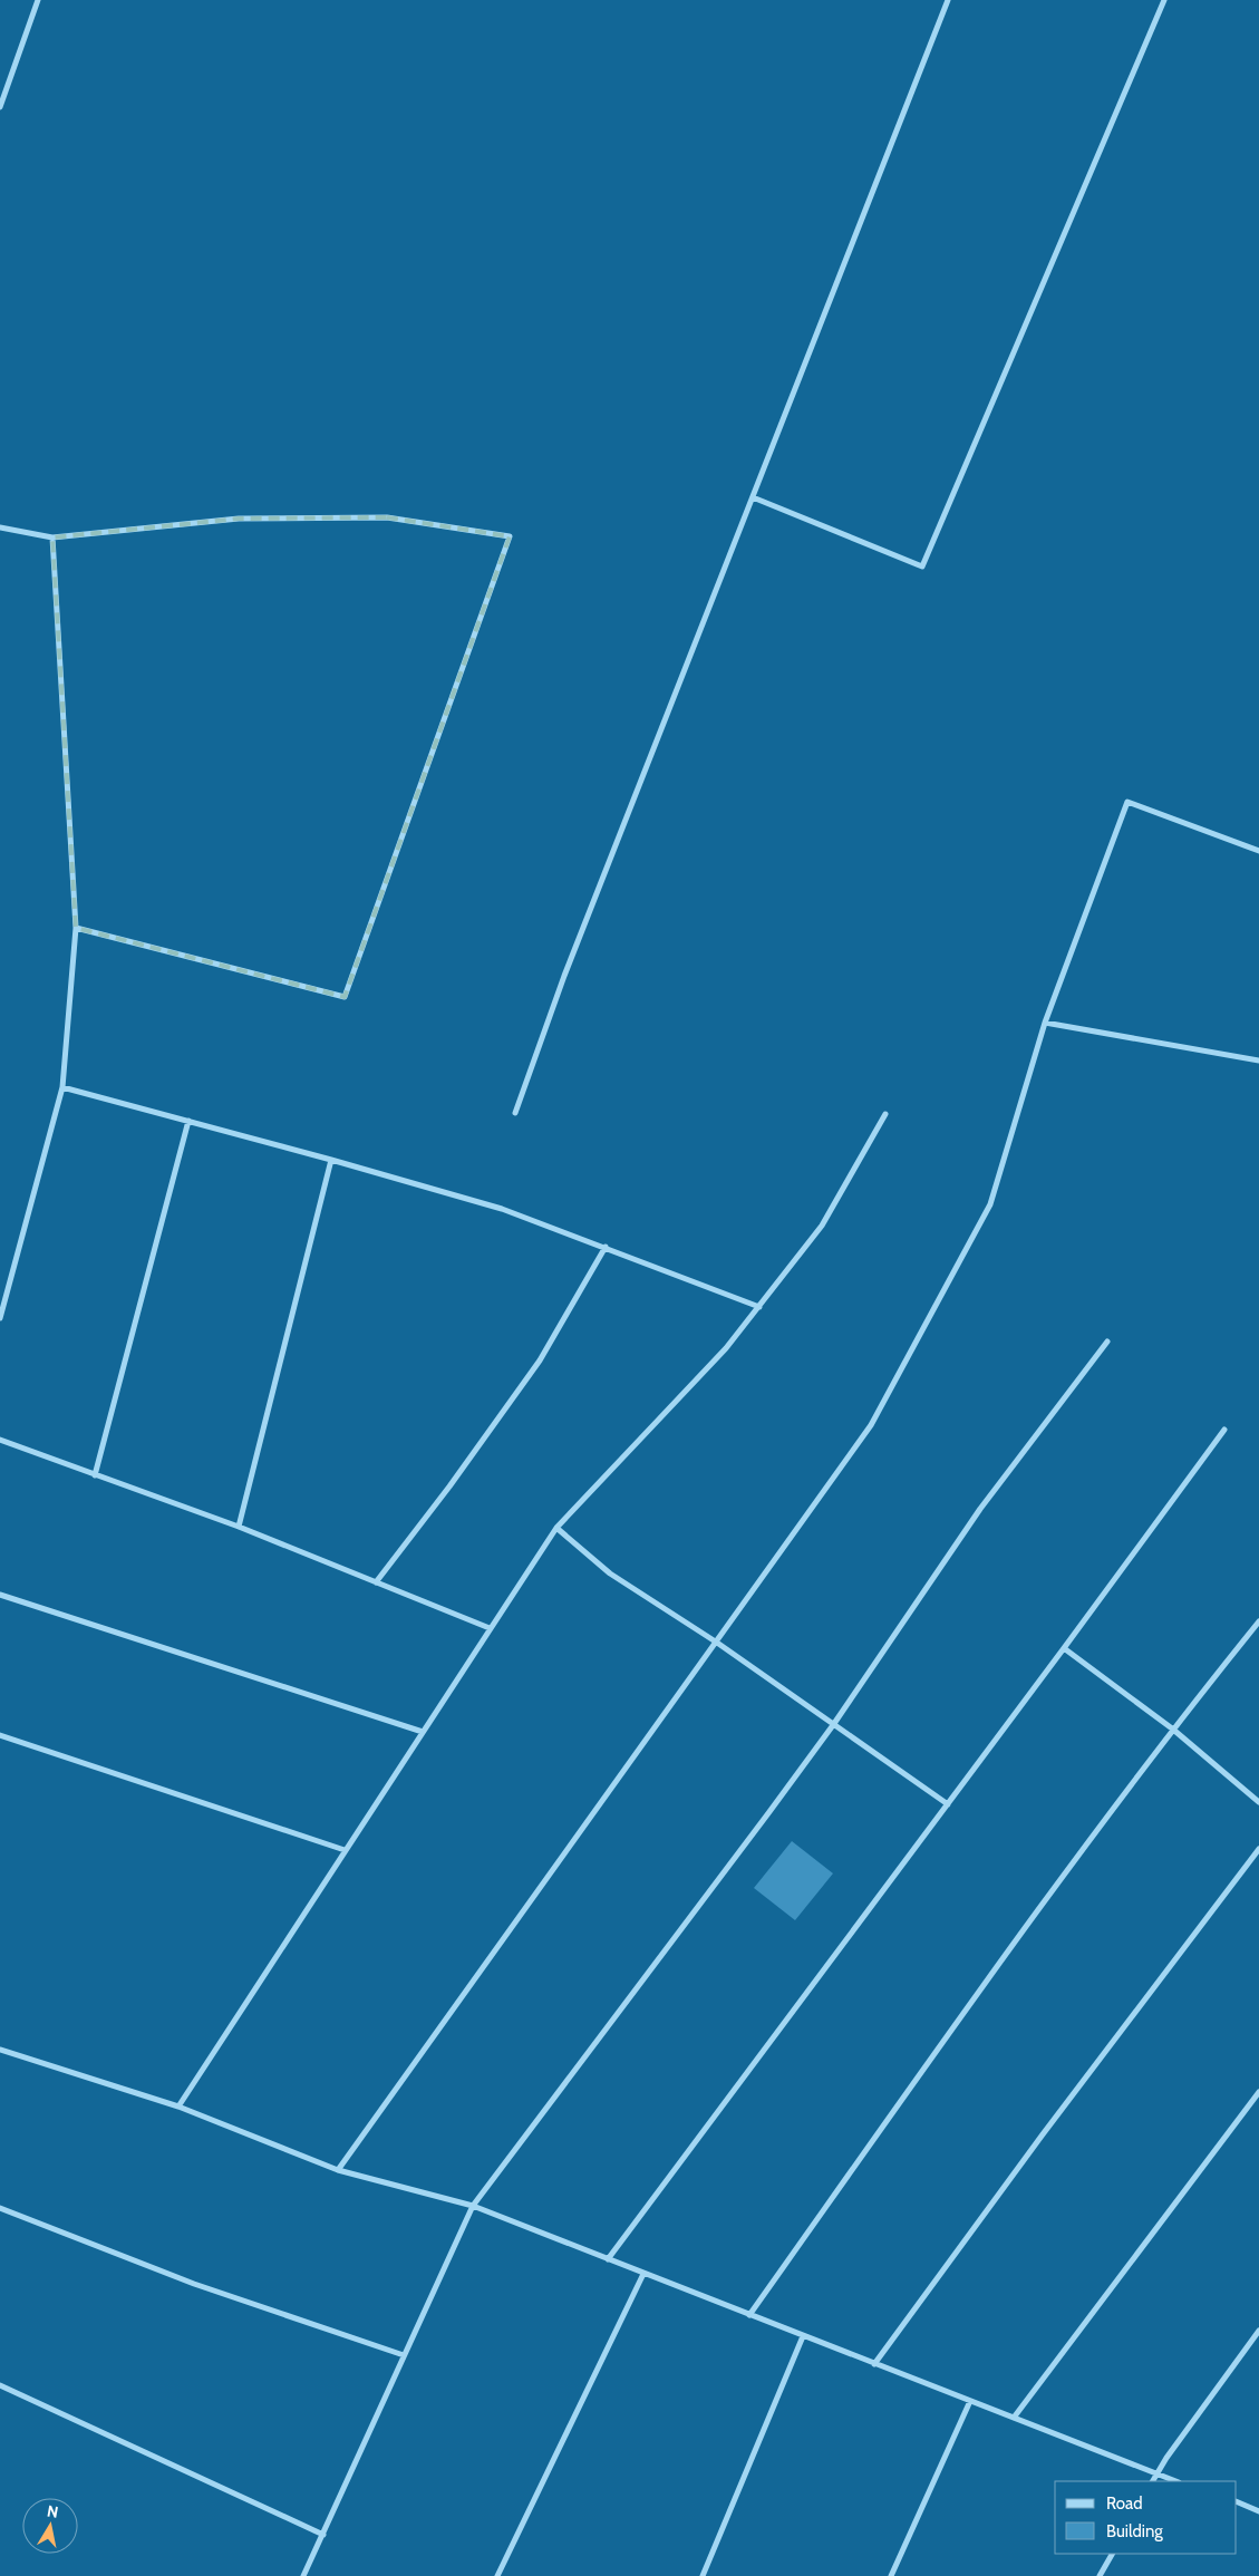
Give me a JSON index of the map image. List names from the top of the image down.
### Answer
{
  "legend": ["Road", "Building"],
  "north": "top"
}
